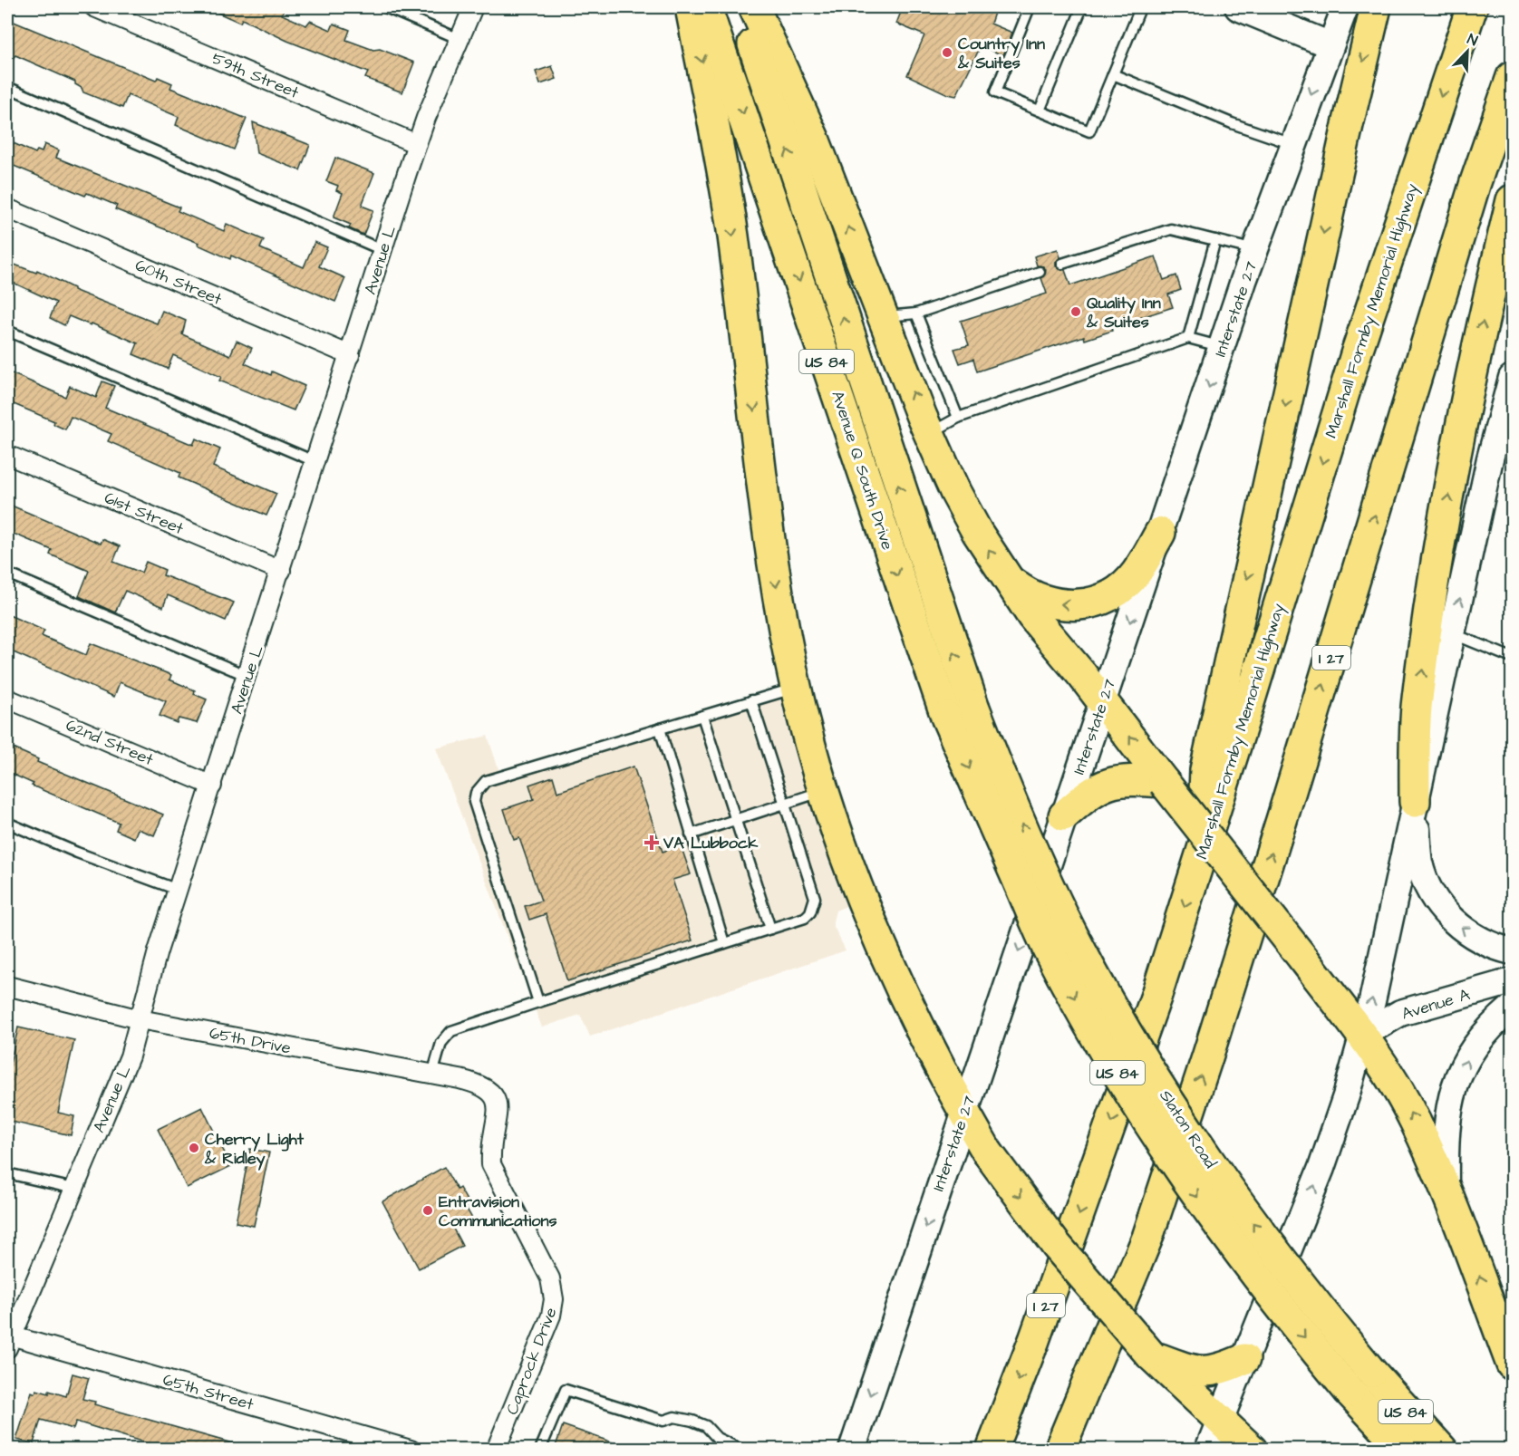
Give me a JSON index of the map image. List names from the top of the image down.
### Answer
{
  "streets": {
    "highway": [
      "Marshall Formby Memorial Highway",
      "US 84",
      "Avenue Q South Drive",
      "I 27",
      "Slaton Road"
    ],
    "main road": ["Interstate 27", "Avenue A"],
    "street": [
      "59th Street",
      "Avenue L",
      "60th Street",
      "61st Street",
      "62nd Street",
      "65th Drive",
      "Caprock Drive",
      "65th Street"
    ]
  },
  "crossings": [
    ["59th Street", "Avenue L"],
    ["Avenue L", "60th Street"],
    ["Avenue L", "61st Street"],
    ["Avenue L", "62nd Street"],
    ["Avenue L", "65th Drive"],
    ["Avenue L", "65th Street"],
    ["Avenue Q South Drive", "Slaton Road"],
    ["65th Drive", "Caprock Drive"]
  ],
  "one_way": ["Interstate 27"],
  "places": {
    "other": [
      "Country Inn & Suites",
      "Quality Inn & Suites",
      "Cherry Light & Ridley",
      "Entravision Communications"
    ],
    "health": ["VA Lubbock"]
  },
  "north": "top right"
}
